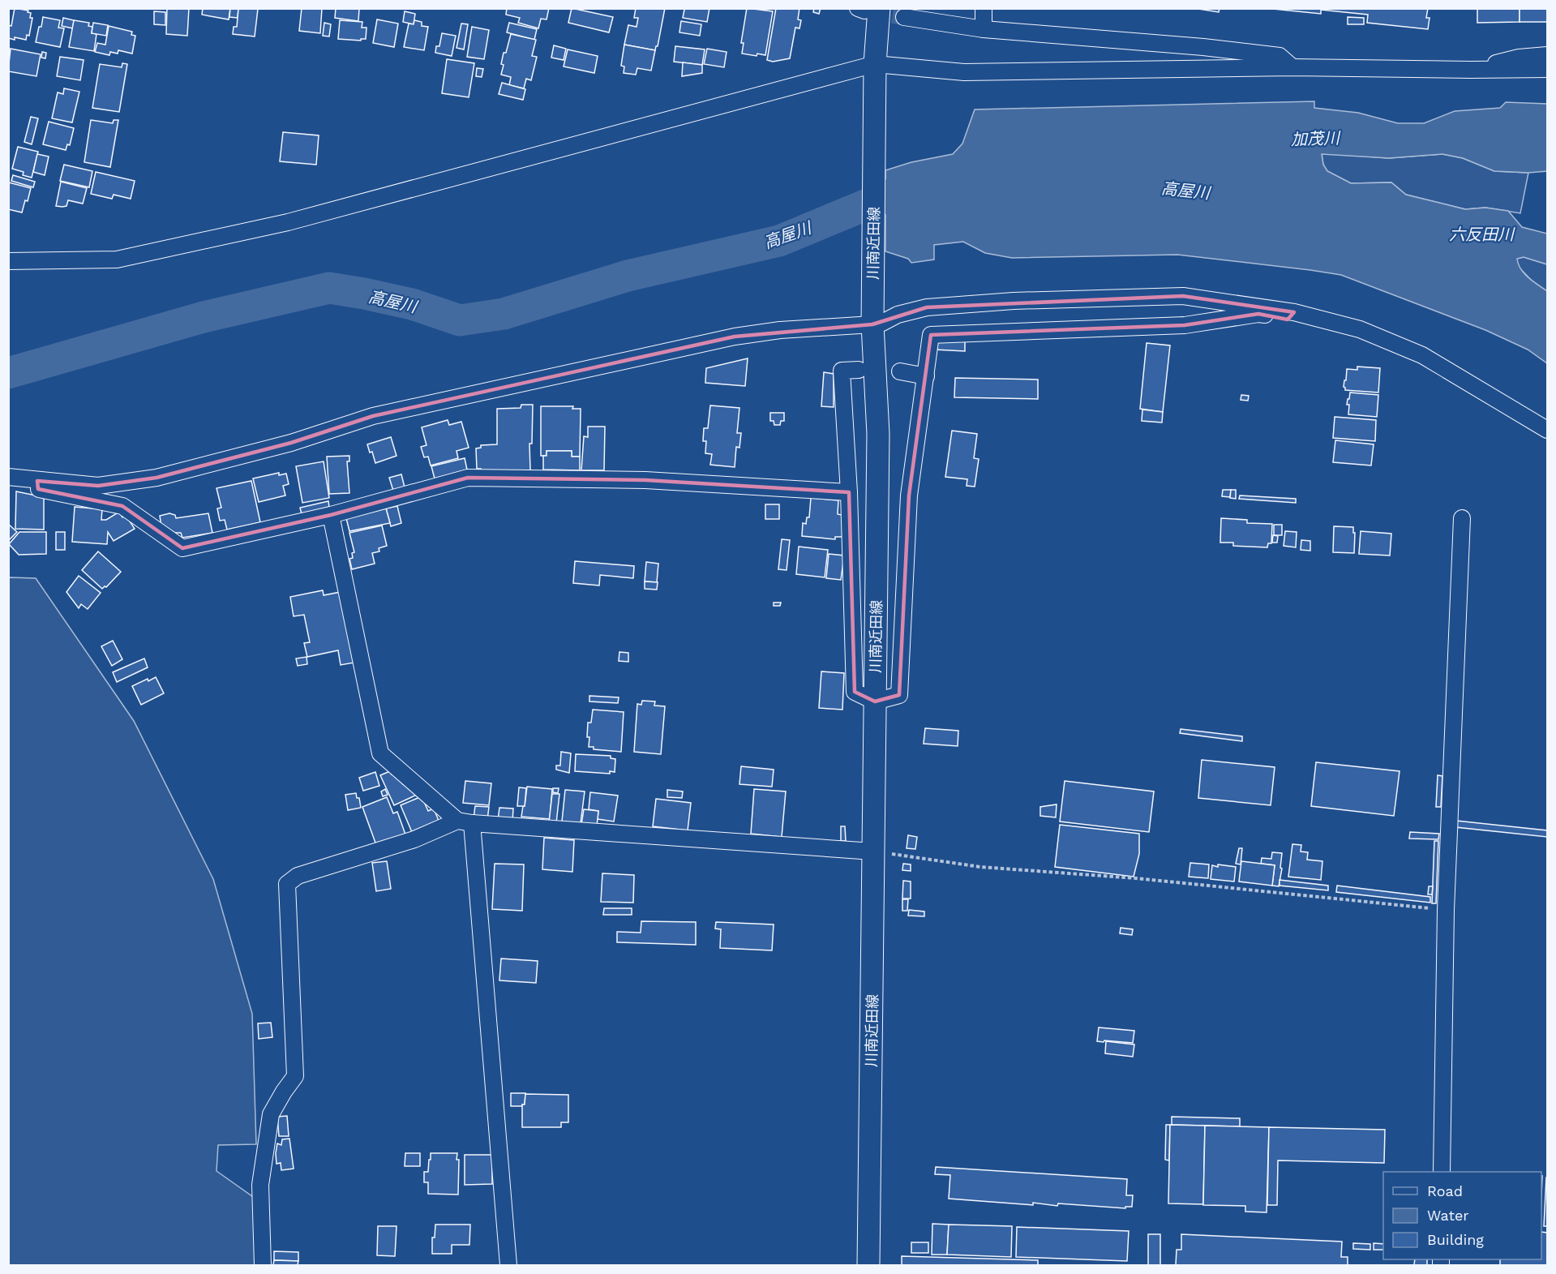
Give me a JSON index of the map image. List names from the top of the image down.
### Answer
{
  "streets": {
    "main road": ["川南近田線"]
  },
  "water": ["加茂川", "高屋川", "六反田川"],
  "legend": ["Road", "Water", "Building"]
}
